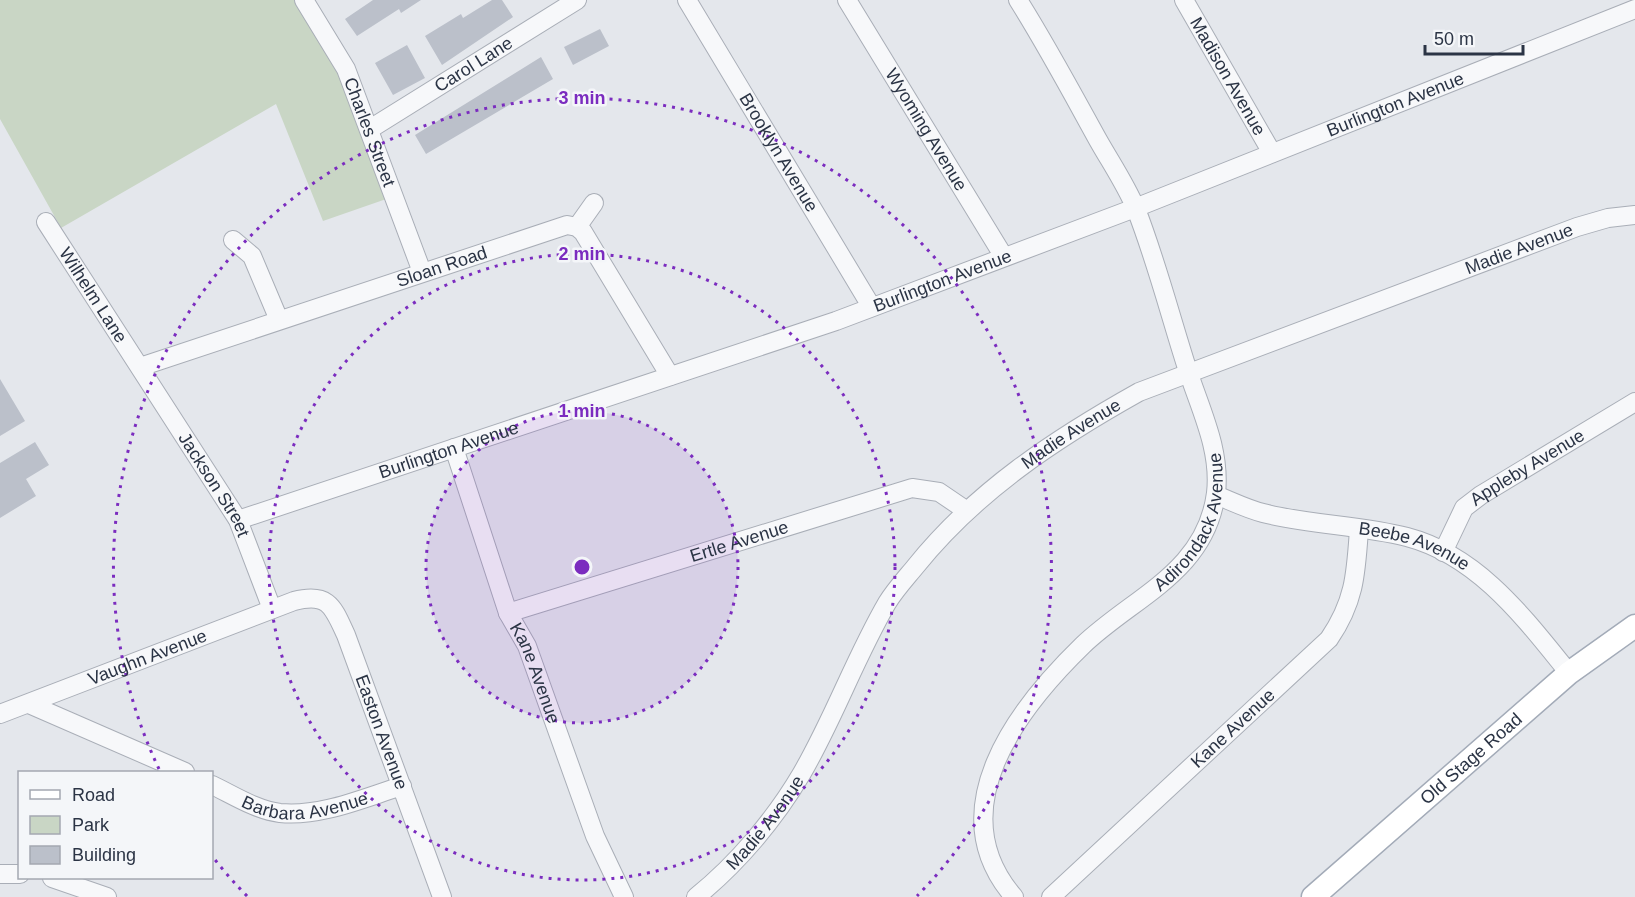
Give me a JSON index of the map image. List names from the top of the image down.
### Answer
{
  "streets": {
    "main road": ["Old Stage Road"],
    "street": [
      "Carol Lane",
      "Madison Avenue",
      "Burlington Avenue",
      "Wyoming Avenue",
      "Charles Street",
      "Brooklyn Avenue",
      "Madie Avenue",
      "Sloan Road",
      "Wilhelm Lane",
      "Appleby Avenue",
      "Jackson Street",
      "Adirondack Avenue",
      "Ertle Avenue",
      "Beebe Avenue",
      "Vaughn Avenue",
      "Kane Avenue",
      "Easton Avenue",
      "Barbara Avenue"
    ]
  },
  "crossings": [
    ["Carol Lane", "Charles Street"],
    ["Madison Avenue", "Burlington Avenue"],
    ["Burlington Avenue", "Wyoming Avenue"],
    ["Burlington Avenue", "Brooklyn Avenue"],
    ["Burlington Avenue", "Jackson Street"],
    ["Burlington Avenue", "Adirondack Avenue"],
    ["Burlington Avenue", "Kane Avenue"],
    ["Charles Street", "Sloan Road"],
    ["Madie Avenue", "Adirondack Avenue"],
    ["Madie Avenue", "Ertle Avenue"],
    ["Sloan Road", "Wilhelm Lane"],
    ["Sloan Road", "Jackson Street"],
    ["Wilhelm Lane", "Jackson Street"],
    ["Appleby Avenue", "Beebe Avenue"],
    ["Jackson Street", "Vaughn Avenue"],
    ["Adirondack Avenue", "Beebe Avenue"],
    ["Ertle Avenue", "Kane Avenue"],
    ["Beebe Avenue", "Kane Avenue"],
    ["Beebe Avenue", "Old Stage Road"],
    ["Vaughn Avenue", "Easton Avenue"],
    ["Easton Avenue", "Barbara Avenue"]
  ],
  "legend": ["Road", "Park", "Building"],
  "scale_bar": "50 m",
  "rings": ["3 min", "2 min", "1 min"]
}
